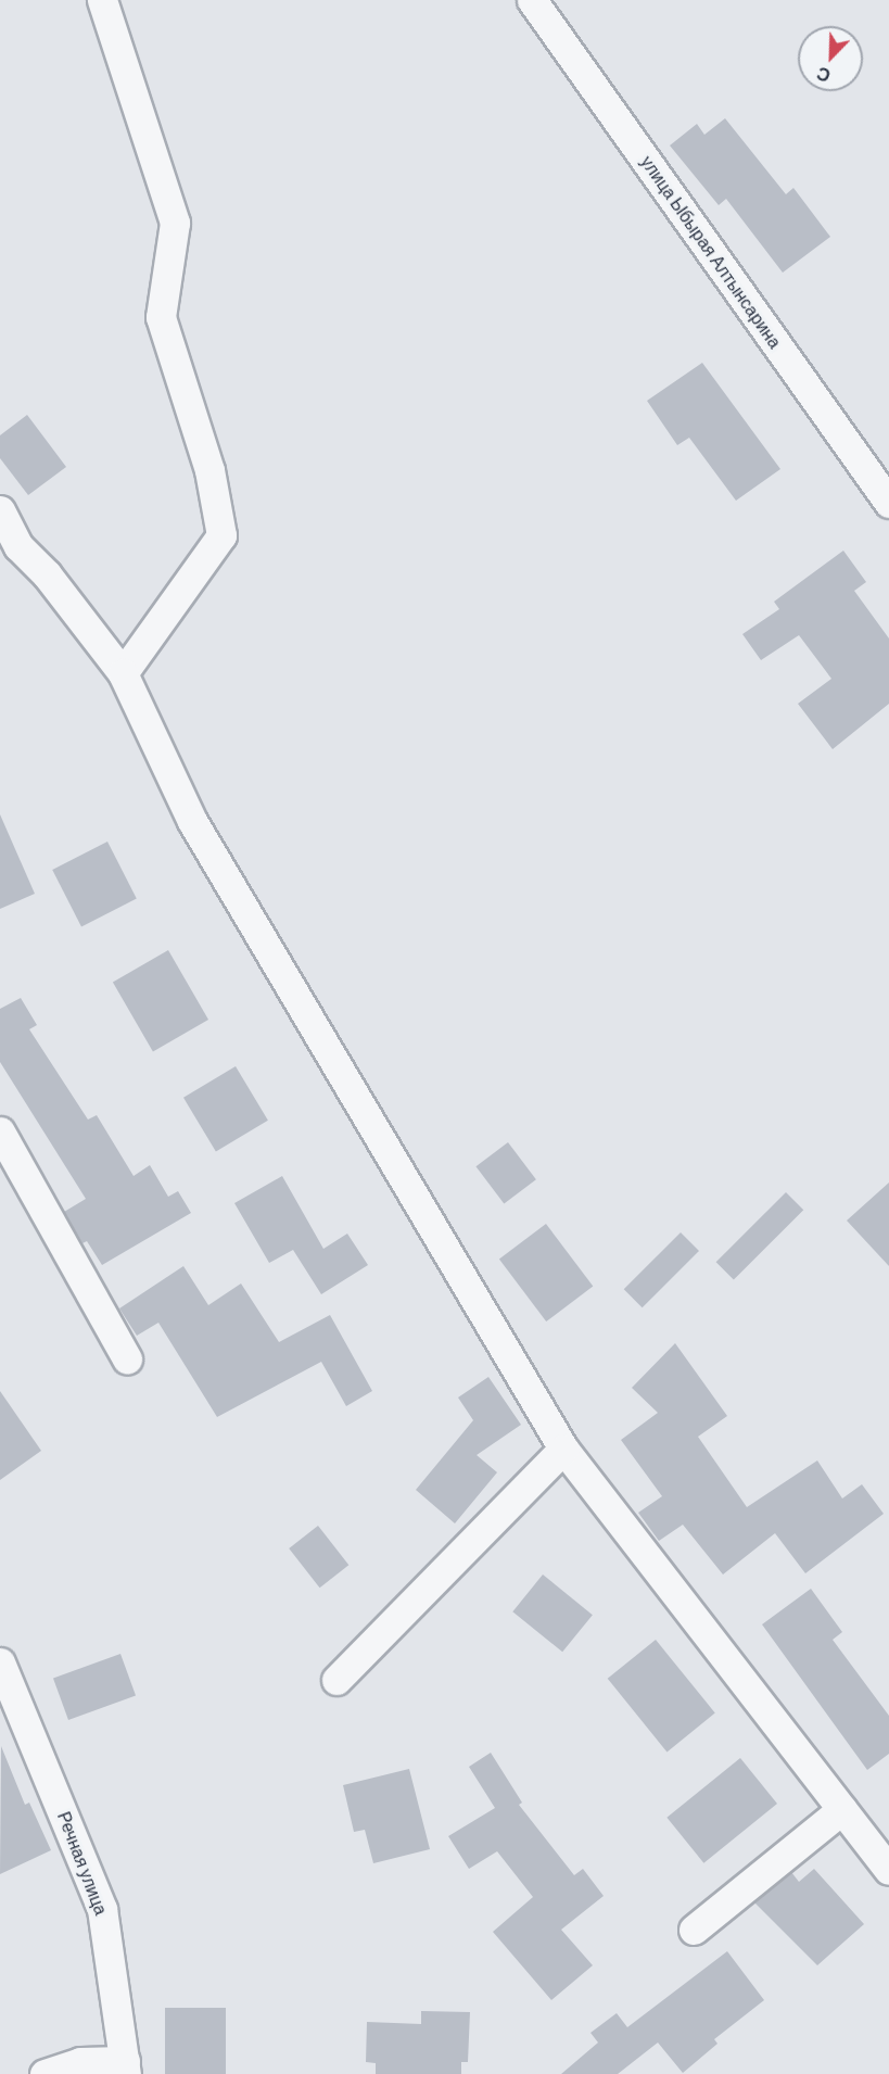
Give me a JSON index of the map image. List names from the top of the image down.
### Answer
{
  "streets": {
    "street": ["улица Ыбырая Алтынсарина", "Речная улица"]
  },
  "north": "bottom left"
}
